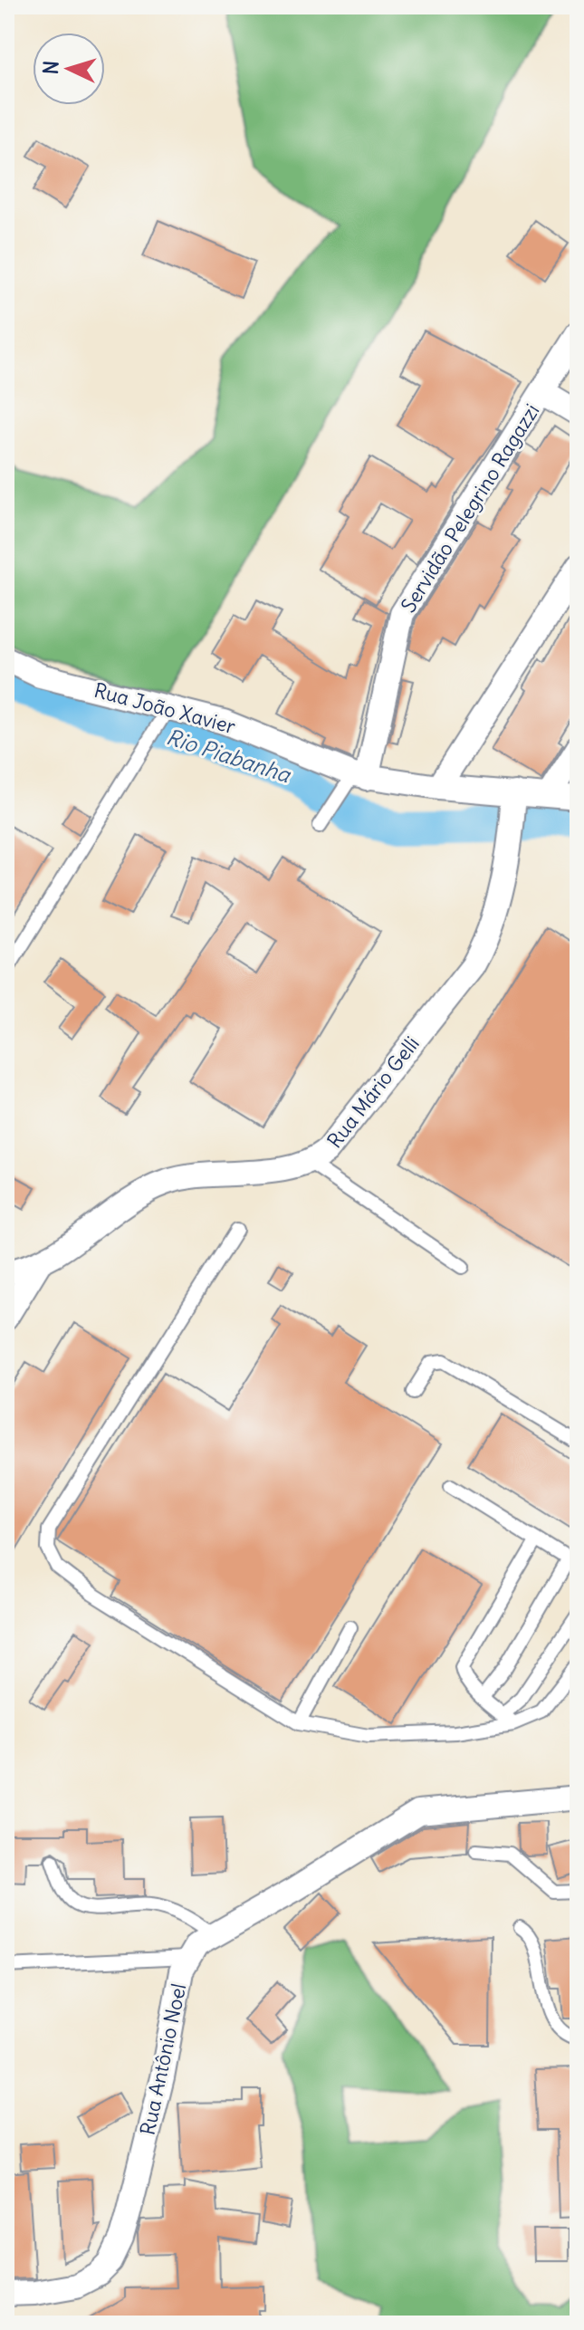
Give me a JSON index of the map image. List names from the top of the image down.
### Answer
{
  "streets": {
    "street": [
      "Servidão Pelegrino Ragazzi",
      "Rua João Xavier",
      "Rua Mário Gelli",
      "Rua Antônio Noel"
    ]
  },
  "crossings": [
    ["Servidão Pelegrino Ragazzi", "Rua João Xavier"],
    ["Rua João Xavier", "Rua Mário Gelli"]
  ],
  "water": ["Rio Piabanha"],
  "north": "left"
}
